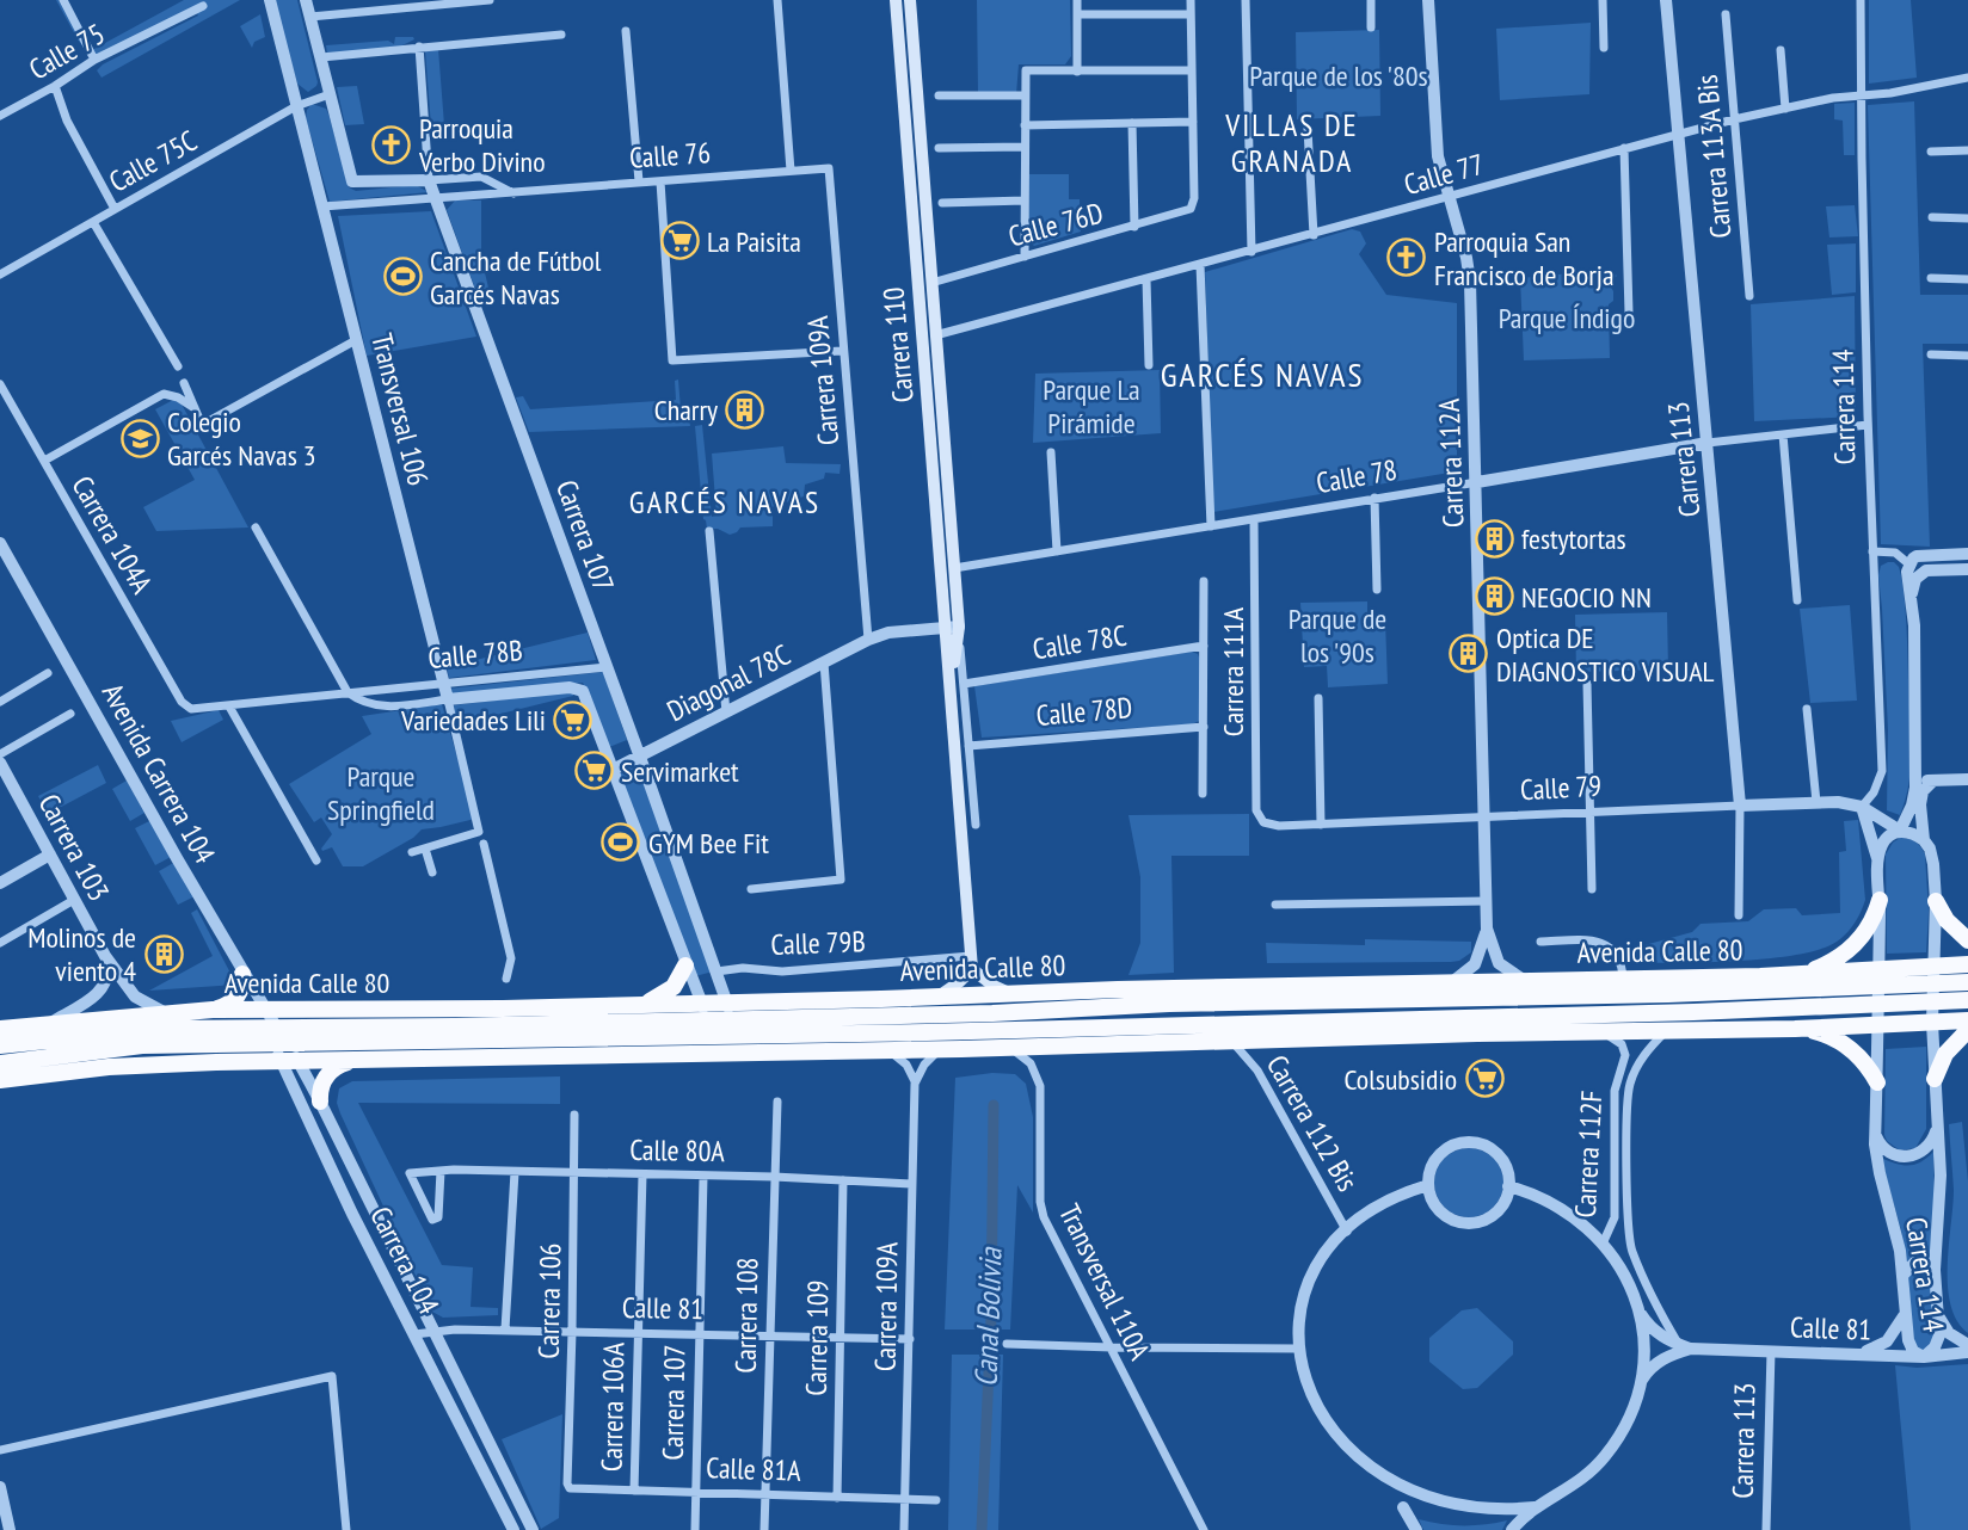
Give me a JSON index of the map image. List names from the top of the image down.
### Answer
{
  "streets": {
    "highway": ["Avenida Calle 80"],
    "main road": ["Carrera 110"],
    "street": [
      "Calle 75",
      "Calle 76",
      "Carrera 113A Bis",
      "Calle 75C",
      "Calle 77",
      "Calle 76D",
      "Carrera 109A",
      "Carrera 114",
      "Transversal 106",
      "Carrera 113",
      "Carrera 112A",
      "Calle 78",
      "Carrera 104A",
      "Carrera 107",
      "Calle 78C",
      "Calle 78B",
      "Carrera 111A",
      "Diagonal 78C",
      "Calle 78D",
      "Avenida Carrera 104",
      "Calle 79",
      "Carrera 103",
      "Calle 79B",
      "Carrera 112 Bis",
      "Calle 80A",
      "Carrera 112F",
      "Carrera 104",
      "Transversal 110A",
      "Carrera 106",
      "Calle 81",
      "Carrera 108",
      "Carrera 109",
      "Carrera 106A",
      "Calle 81A"
    ]
  },
  "crossings": [
    ["Calle 76", "Calle 75C"],
    ["Calle 76", "Carrera 109A"],
    ["Calle 76", "Transversal 106"],
    ["Calle 76", "Carrera 107"],
    ["Carrera 113A Bis", "Calle 77"],
    ["Calle 75C", "Transversal 106"],
    ["Calle 77", "Carrera 110"],
    ["Calle 77", "Carrera 114"],
    ["Calle 77", "Carrera 113"],
    ["Calle 77", "Carrera 112A"],
    ["Calle 76D", "Carrera 110"],
    ["Carrera 110", "Calle 78"],
    ["Carrera 110", "Calle 78C"],
    ["Carrera 110", "Calle 78D"],
    ["Carrera 110", "Calle 79B"],
    ["Carrera 109A", "Diagonal 78C"],
    ["Carrera 109A", "Calle 80A"],
    ["Carrera 109A", "Calle 81"],
    ["Carrera 109A", "Calle 81A"],
    ["Carrera 114", "Calle 78"],
    ["Carrera 114", "Calle 79"],
    ["Carrera 114", "Avenida Calle 80"],
    ["Carrera 114", "Calle 81"],
    ["Transversal 106", "Calle 78B"],
    ["Carrera 113", "Calle 78"],
    ["Carrera 113", "Calle 79"],
    ["Carrera 113", "Calle 81"],
    ["Carrera 112A", "Calle 78"],
    ["Carrera 112A", "Calle 79"],
    ["Carrera 112A", "Avenida Calle 80"],
    ["Calle 78", "Carrera 111A"],
    ["Carrera 104A", "Calle 78B"],
    ["Carrera 107", "Calle 78B"],
    ["Carrera 107", "Diagonal 78C"],
    ["Carrera 107", "Calle 79B"],
    ["Carrera 107", "Avenida Calle 80"],
    ["Carrera 107", "Calle 80A"],
    ["Carrera 107", "Calle 81"],
    ["Carrera 107", "Calle 81A"],
    ["Calle 78B", "Diagonal 78C"],
    ["Carrera 111A", "Calle 79"],
    ["Avenida Carrera 104", "Avenida Calle 80"],
    ["Avenida Carrera 104", "Carrera 104"],
    ["Carrera 103", "Avenida Calle 80"],
    ["Avenida Calle 80", "Carrera 104"],
    ["Calle 80A", "Carrera 106"],
    ["Calle 80A", "Carrera 108"],
    ["Calle 80A", "Carrera 109"],
    ["Calle 80A", "Carrera 106A"],
    ["Carrera 112F", "Calle 81"],
    ["Carrera 104", "Calle 81"],
    ["Carrera 106", "Calle 81"],
    ["Carrera 106", "Calle 81A"],
    ["Calle 81", "Carrera 108"],
    ["Calle 81", "Carrera 109"],
    ["Calle 81", "Carrera 106A"],
    ["Carrera 108", "Calle 81A"],
    ["Carrera 109", "Calle 81A"],
    ["Carrera 106A", "Calle 81A"]
  ],
  "districts": ["VILLAS DE GRANADA", "GARCÉS NAVAS", "GARCÉS NAVAS"],
  "water": ["Canal Bolivia"],
  "parks": [
    "Parque de los '80s",
    "Parque Índigo",
    "Parque La Pirámide",
    "Parque de los '90s",
    "Parque Springfield"
  ],
  "places": {
    "church": ["Parroquia Verbo Divino", "Parroquia San Francisco de Borja"],
    "supermarket": [
      "La Paisita",
      "Variedades Lili",
      "Servimarket",
      "Colsubsidio"
    ],
    "sports": ["Cancha de Fútbol Garcés Navas", "GYM Bee Fit"],
    "building": [
      "Charry",
      "festytortas",
      "NEGOCIO NN",
      "Optica DE DIAGNOSTICO VISUAL",
      "Molinos de viento 4"
    ],
    "school or university": ["Colegio Garcés Navas 3"]
  }
}
